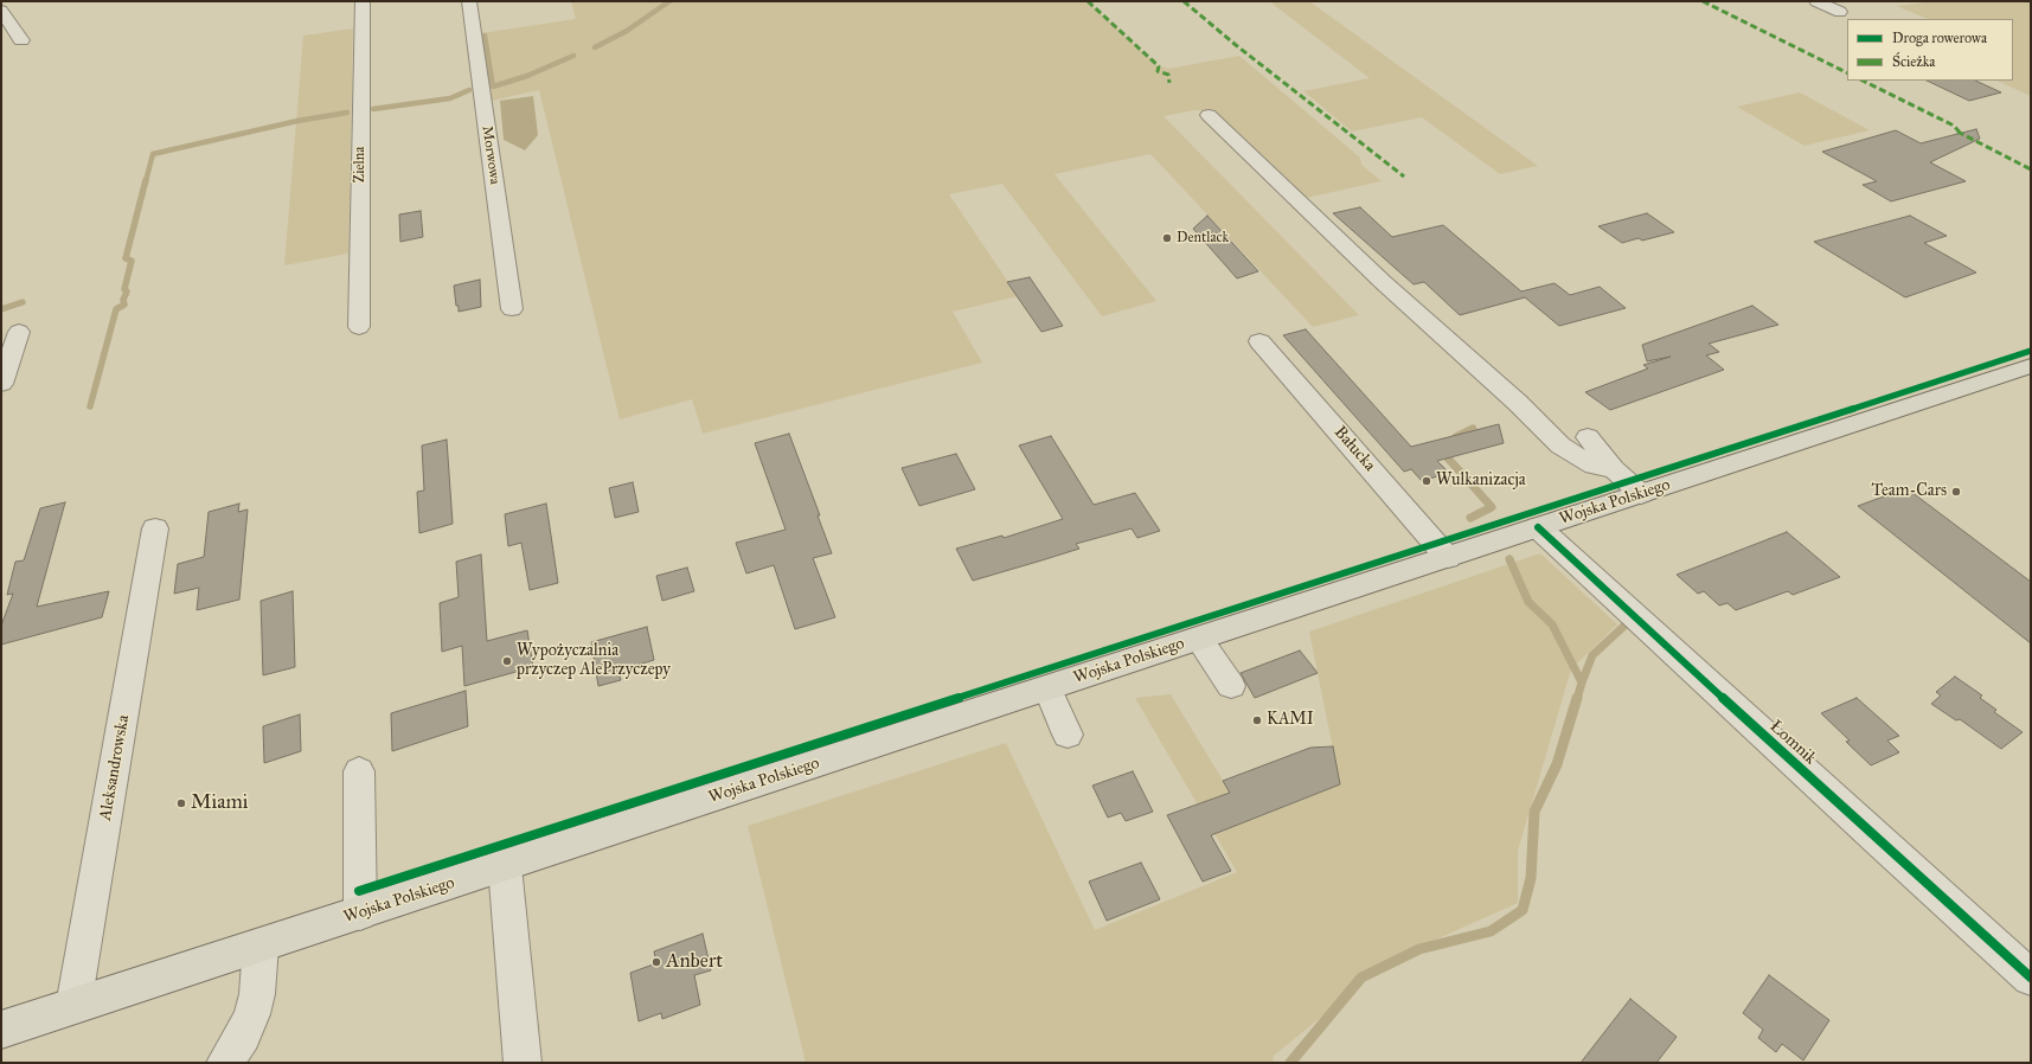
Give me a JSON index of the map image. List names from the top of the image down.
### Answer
{
  "streets": {
    "main road": ["Wojska Polskiego"],
    "street": [
      "Morwowa",
      "Zielna",
      "Bałucka",
      "Łomnik",
      "Aleksandrowska"
    ]
  },
  "crossings": [
    ["Bałucka", "Wojska Polskiego"],
    ["Wojska Polskiego", "Łomnik"],
    ["Wojska Polskiego", "Aleksandrowska"]
  ],
  "places": [
    "Dentlack",
    "Wulkanizacja",
    "Team-Cars",
    "Wypożyczalnia przyczep AlePrzyczepy",
    "KAMI",
    "Miami",
    "Anbert"
  ],
  "legend": ["Droga rowerowa", "Ścieżka"]
}
